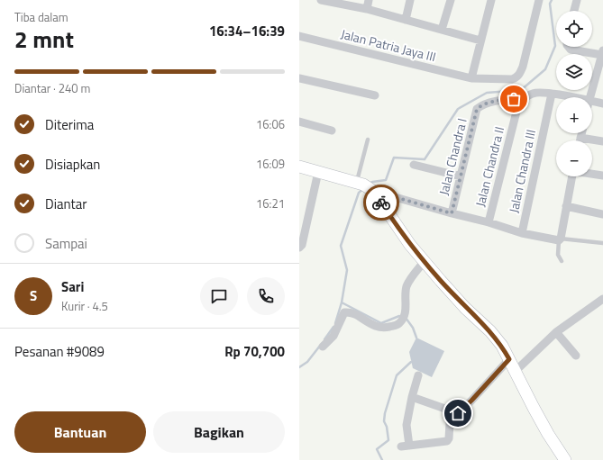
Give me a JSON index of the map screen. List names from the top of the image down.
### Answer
{
  "streets": {
    "street": [
      "Jalan Patria Jaya III",
      "Jalan Chandra I",
      "Jalan Chandra II",
      "Jalan Chandra III"
    ]
  },
  "crossings": [
    ["Jalan Chandra I", "Jalan Chandra II"]
  ],
  "page": {
    "heading": ["2 mnt", "Tiba dalam", "16:34–16:39"],
    "panel": [
      "Sari",
      "Kurir · 4.5",
      "Pesanan #9089",
      "Rp 70,700"
    ],
    "map_buttons": ["+", "−"],
    "bar": "Diantar · 240 m",
    "list": [
      ["Diterima", "16:06"],
      ["Disiapkan", "16:09"],
      ["Diantar", "16:21"],
      "Sampai"
    ],
    "round": "S",
    "buttons": ["Bantuan", "Bagikan"]
  }
}
